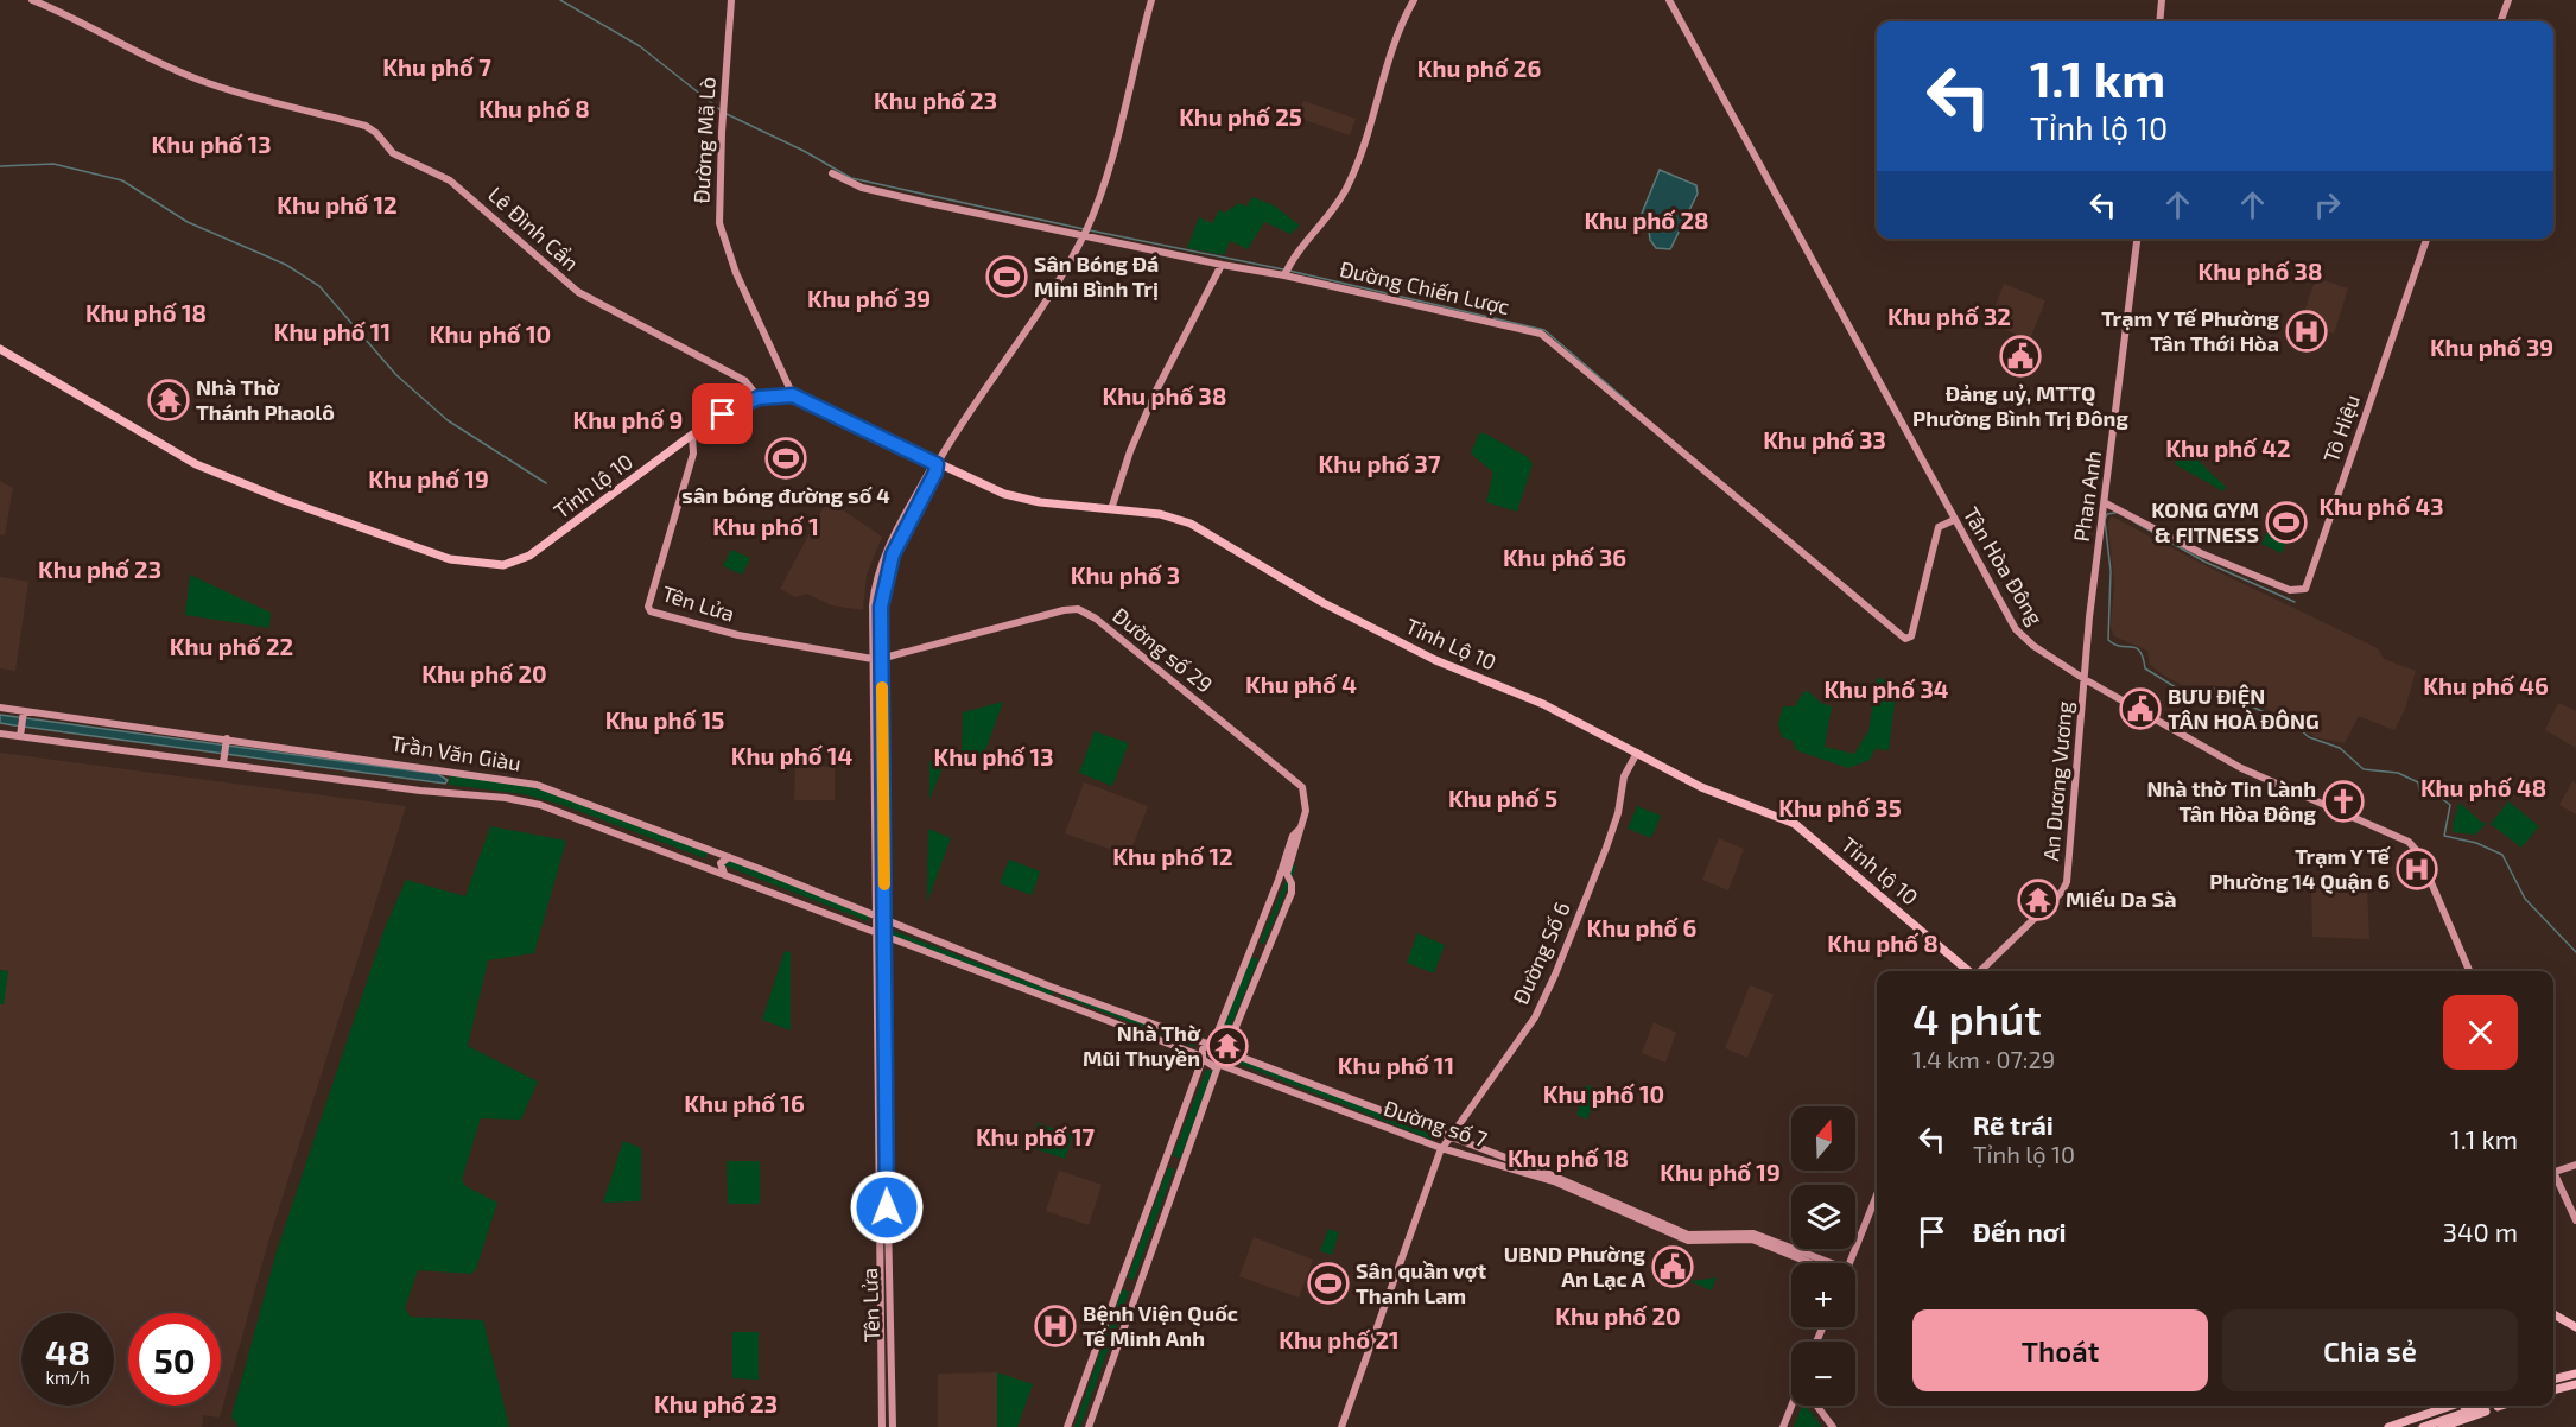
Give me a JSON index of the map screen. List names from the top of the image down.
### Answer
{
  "streets": {
    "main road": ["Tỉnh lộ 10", "Tỉnh Lộ 10"],
    "street": [
      "Đường Mã Lò",
      "Lê Đình Cẩn",
      "Đường Chiến Lược",
      "Tô Hiệu",
      "Phan Anh",
      "Tân Hòa Đông",
      "Tên Lửa",
      "Đường số 29",
      "Trần Văn Giàu",
      "An Dương Vương",
      "Đường Số 6",
      "Đường số 7"
    ]
  },
  "crossings": [
    ["Đường Mã Lò", "Tỉnh lộ 10"],
    ["Lê Đình Cẩn", "Tỉnh lộ 10"],
    ["Đường Chiến Lược", "Tân Hòa Đông"],
    ["Đường Chiến Lược", "Tên Lửa"],
    ["Tô Hiệu", "Phan Anh"],
    ["Tỉnh lộ 10", "Tên Lửa"],
    ["Tỉnh lộ 10", "Tỉnh Lộ 10"],
    ["Tỉnh lộ 10", "Đường Số 6"],
    ["Phan Anh", "Tân Hòa Đông"],
    ["Phan Anh", "An Dương Vương"],
    ["Tân Hòa Đông", "An Dương Vương"],
    ["Tên Lửa", "Đường số 29"],
    ["Tên Lửa", "Trần Văn Giàu"],
    ["Tỉnh Lộ 10", "Đường Số 6"],
    ["Đường Số 6", "Đường số 7"]
  ],
  "districts": [
    "Khu phố 7",
    "Khu phố 26",
    "Khu phố 23",
    "Khu phố 8",
    "Khu phố 25",
    "Khu phố 13",
    "Khu phố 12",
    "Khu phố 28",
    "Khu phố 38",
    "Khu phố 39",
    "Khu phố 18",
    "Khu phố 32",
    "Khu phố 11",
    "Khu phố 10",
    "Khu phố 39",
    "Khu phố 38",
    "Khu phố 9",
    "Khu phố 33",
    "Khu phố 42",
    "Khu phố 37",
    "Khu phố 19",
    "Khu phố 43",
    "Khu phố 1",
    "Khu phố 36",
    "Khu phố 23",
    "Khu phố 3",
    "Khu phố 22",
    "Khu phố 20",
    "Khu phố 4",
    "Khu phố 46",
    "Khu phố 34",
    "Khu phố 15",
    "Khu phố 14",
    "Khu phố 13",
    "Khu phố 48",
    "Khu phố 5",
    "Khu phố 35",
    "Khu phố 12",
    "Khu phố 6",
    "Khu phố 8",
    "Khu phố 11",
    "Khu phố 10",
    "Khu phố 16",
    "Khu phố 17",
    "Khu phố 18",
    "Khu phố 19",
    "Khu phố 20",
    "Khu phố 21",
    "Khu phố 23"
  ],
  "places": {
    "sports": [
      "Sân Bóng Đá Mini Bình Trị",
      "sân bóng đường số 4",
      "KONG GYM & FITNESS",
      "Sân quần vợt Thanh Lam"
    ],
    "hospital": ["Trạm Y Tế Phường Tân Thới Hòa", "Trạm Y Tế Phường 14 Quận 6", "Bệnh Viện Quốc Tế Minh Anh"],
    "public building": ["Đảng uỷ, MTTQ Phường Bình Trị Đông", "BƯU ĐIỆN TÂN HOÀ ĐÔNG", "UBND Phường An Lạc A"],
    "temple": ["Nhà Thờ Thánh Phaolô", "Miếu Da Sà", "Nhà Thờ Mũi Thuyền"],
    "church": ["Nhà thờ Tin Lành Tân Hòa Đông"]
  },
  "north": "top",
  "page": {
    "turn": ["1.1 km", "Tỉnh lộ 10"],
    "heading": ["4 phút", "1.4 km · 07:29"],
    "list": [
      {
        "name": "Rẽ trái",
        "note": "Tỉnh lộ 10",
        "value": "1.1 km"
      },
      {
        "name": "Đến nơi",
        "value": "340 m"
      }
    ],
    "map_buttons": ["+", "−"],
    "buttons": ["Thoát", "Chia sẻ"],
    "speed": "48 km/h",
    "limit": "50"
  }
}
